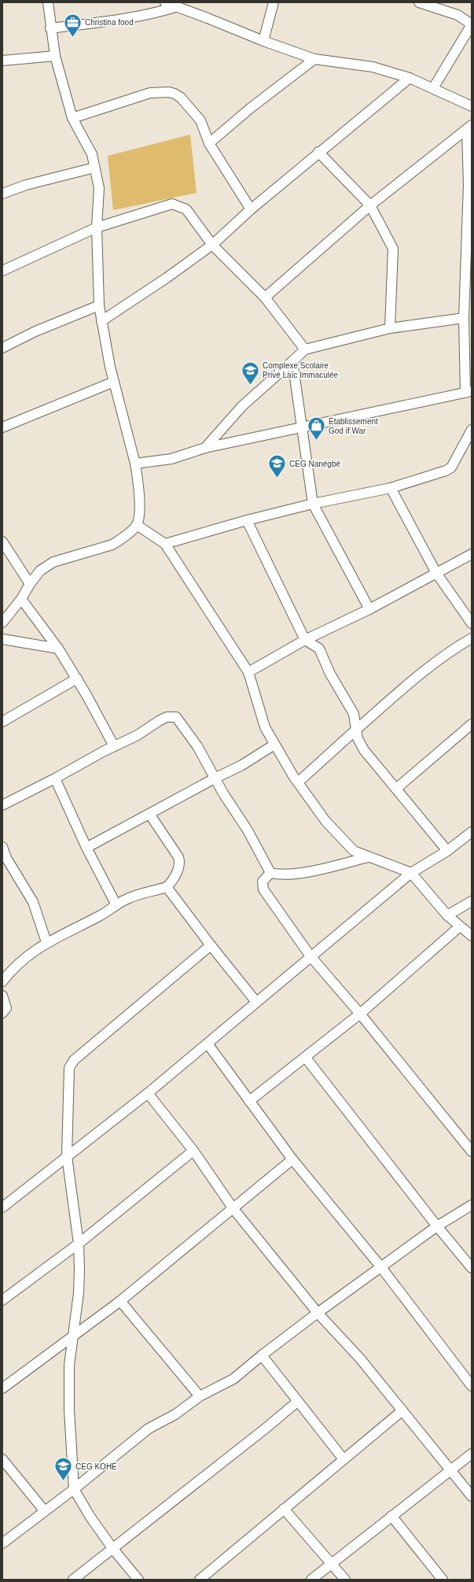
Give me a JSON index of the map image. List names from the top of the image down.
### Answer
{
  "places": {
    "office": ["Christina food"],
    "school or university": ["Complexe Scolaire Privé Laïc Immaculée", "CEG Nanégbé", "CEG KOHÉ"],
    "shop": ["Établissement God if War"]
  }
}
